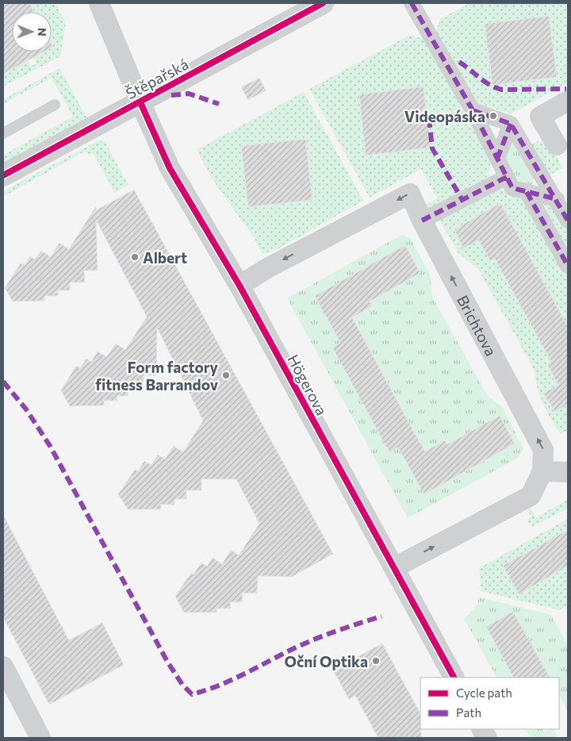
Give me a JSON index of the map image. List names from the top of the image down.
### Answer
{
  "streets": {
    "street": ["Štěpařská", "Brichtova", "Högerova"]
  },
  "crossings": [
    ["Štěpařská", "Högerova"],
    ["Brichtova", "Högerova"]
  ],
  "places": [
    "Videopáska",
    "Albert",
    "Form factory fitness Barrandov",
    "Oční Optika"
  ],
  "legend": ["Cycle path", "Path"],
  "north": "right"
}
